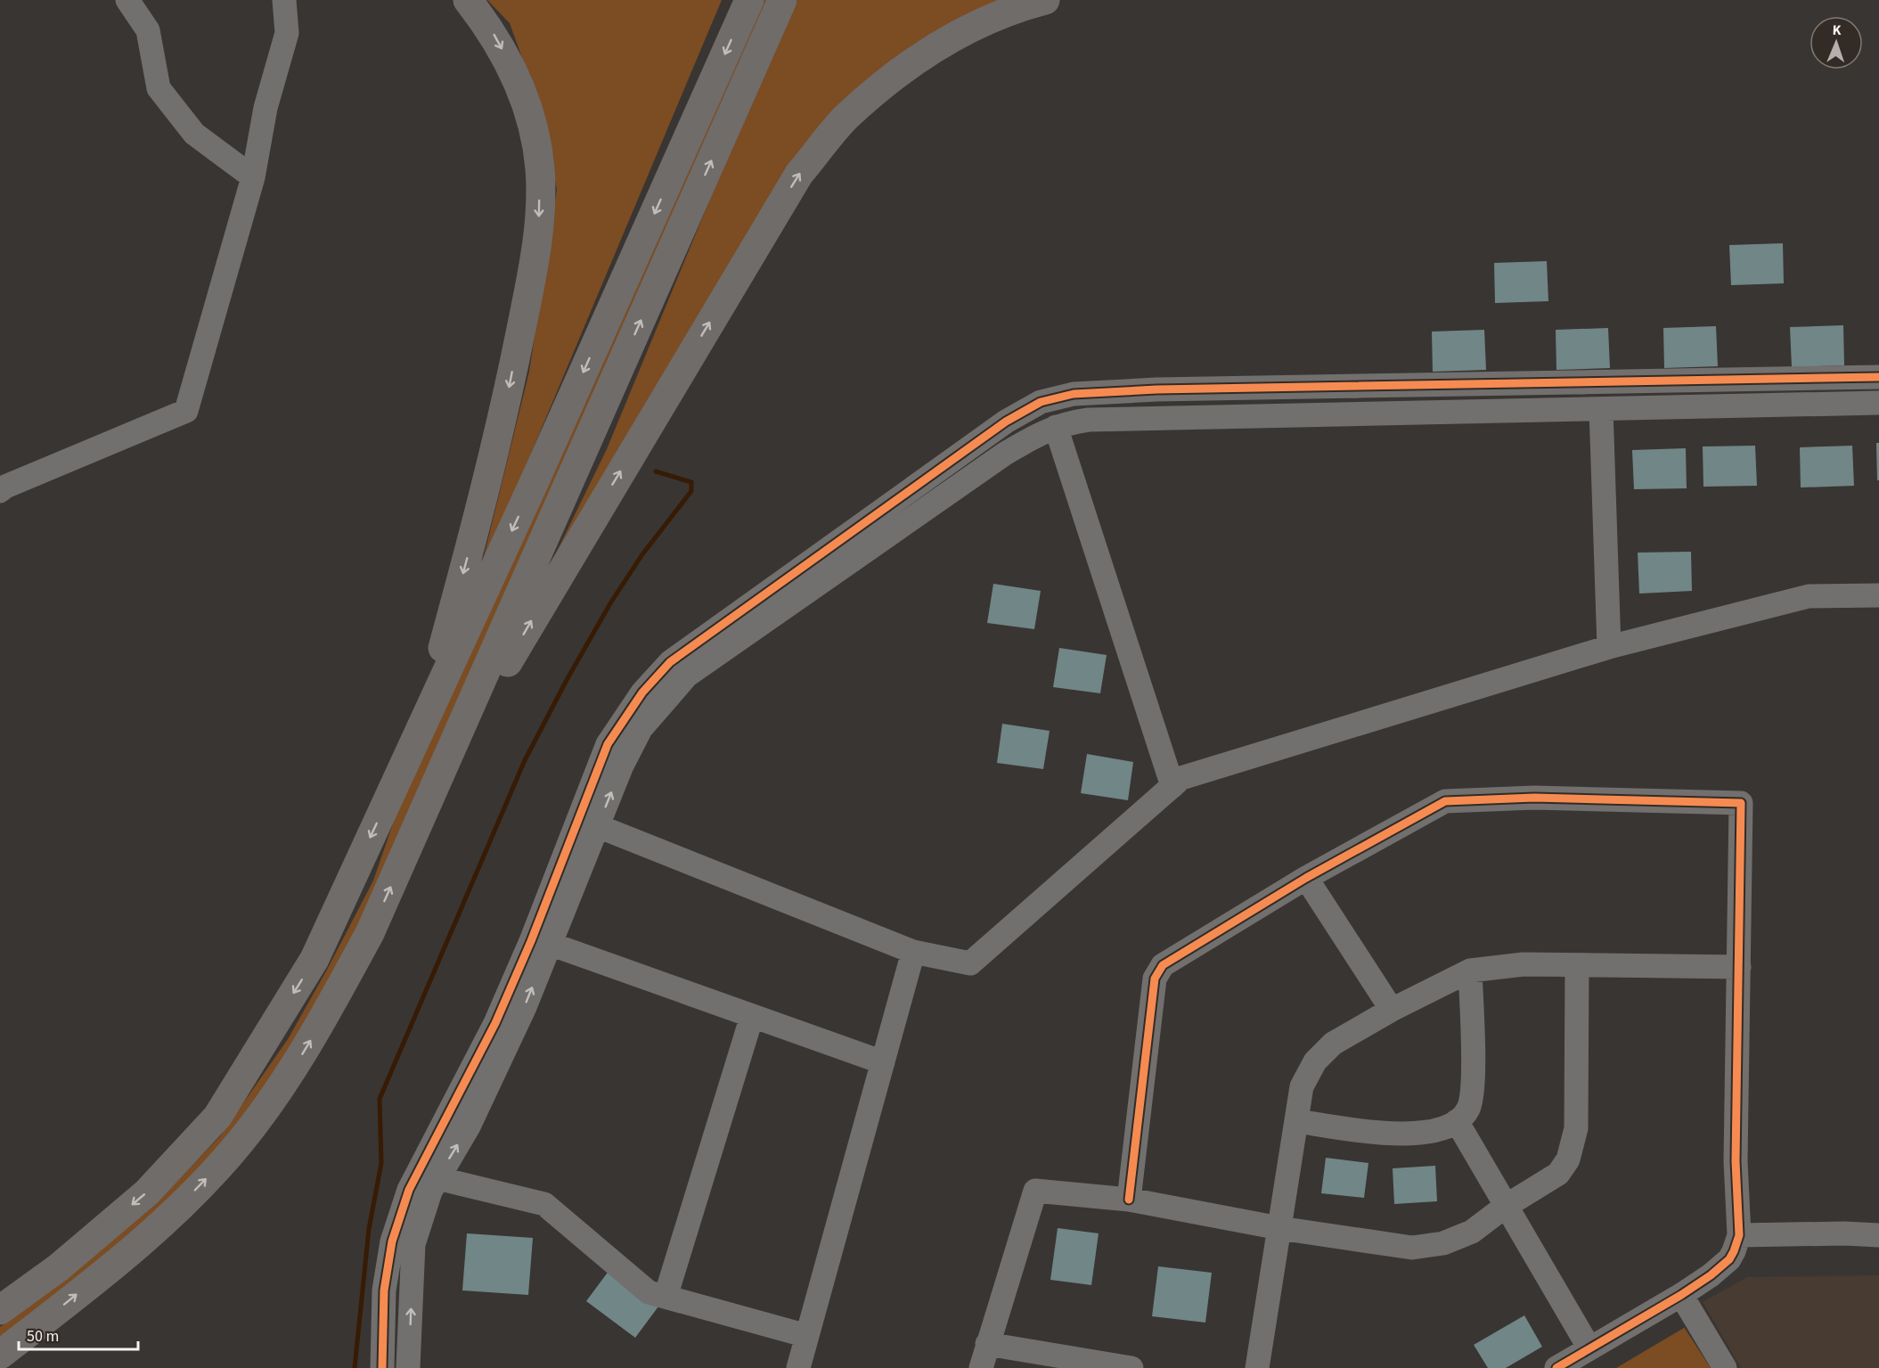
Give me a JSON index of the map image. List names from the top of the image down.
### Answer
{
  "scale_bar": "50 m",
  "north": "top"
}
